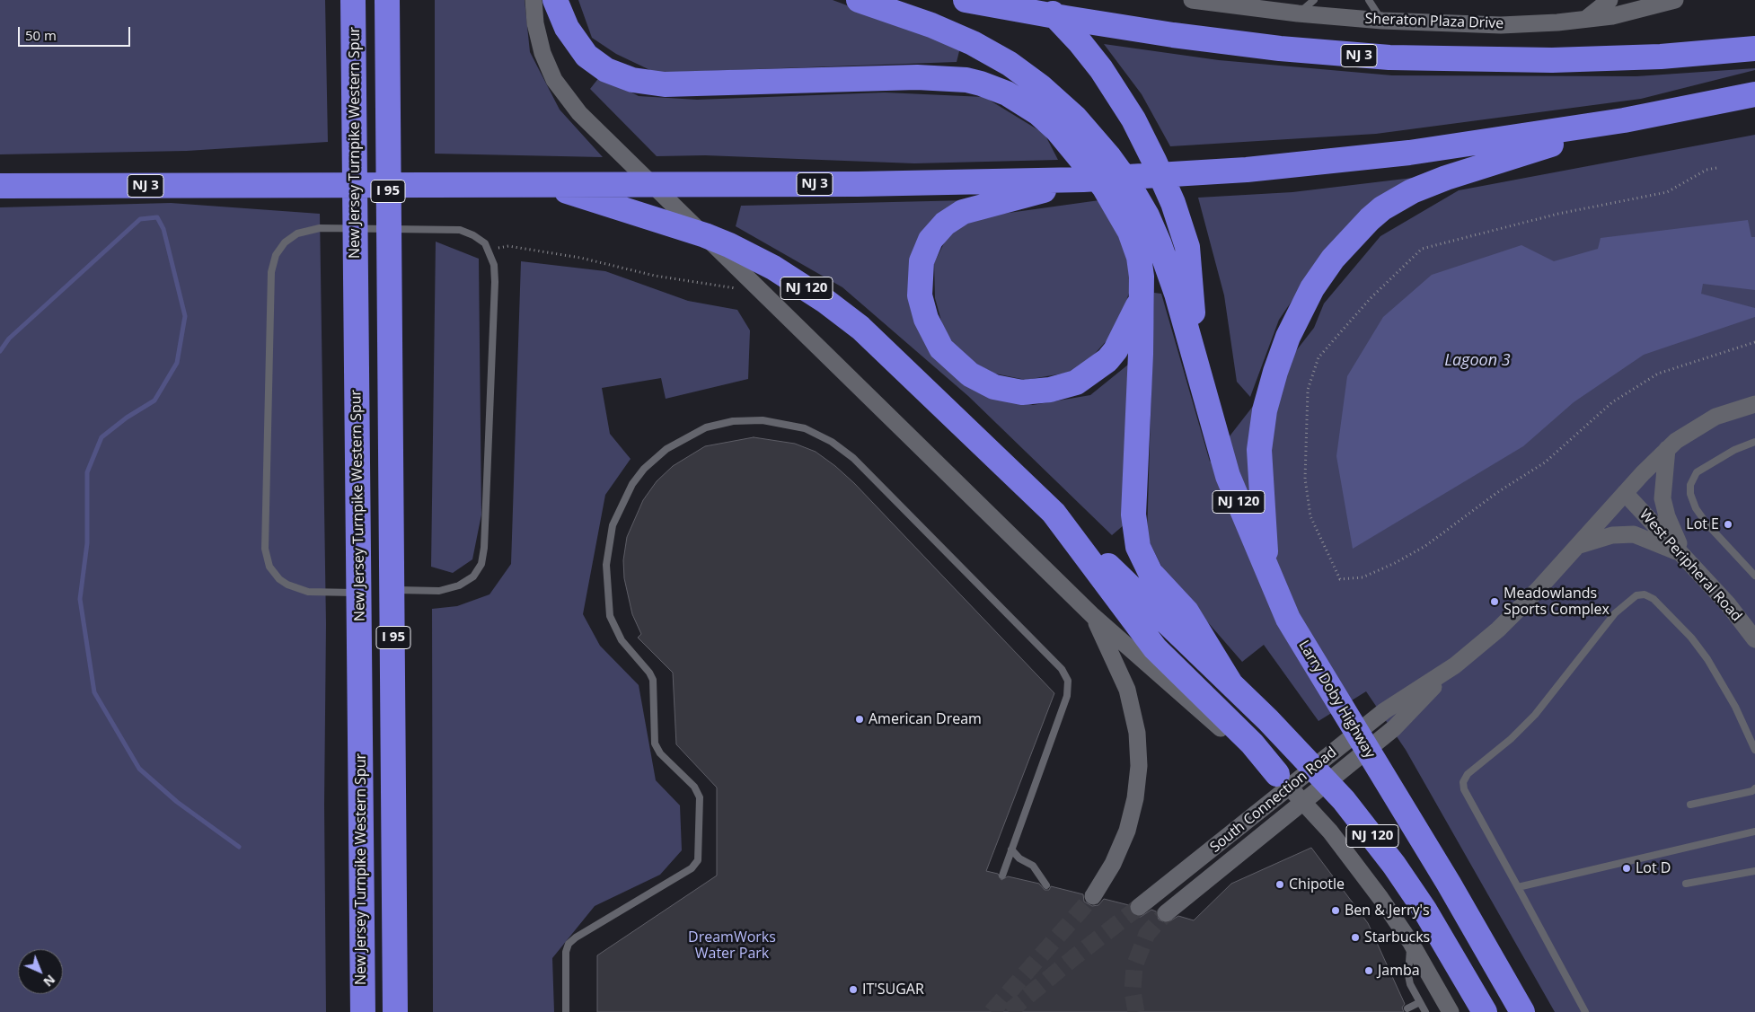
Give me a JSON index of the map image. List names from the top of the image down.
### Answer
{
  "streets": {
    "highway": [
      "NJ 3",
      "New Jersey Turnpike Western Spur",
      "I 95",
      "NJ 120",
      "Larry Doby Highway"
    ],
    "street": ["Sheraton Plaza Drive", "West Peripheral Road", "South Connection Road"]
  },
  "crossings": [
    ["NJ 3", "NJ 120"],
    ["NJ 120", "Larry Doby Highway"],
    ["West Peripheral Road", "South Connection Road"]
  ],
  "water": ["Lagoon 3"],
  "parks": ["DreamWorks Water Park"],
  "places": [
    "Lot E",
    "Meadowlands Sports Complex",
    "American Dream",
    "Lot D",
    "Chipotle",
    "Ben & Jerry's",
    "Starbucks",
    "Jamba",
    "IT'SUGAR"
  ],
  "scale_bar": "50 m",
  "north": "bottom right"
}
